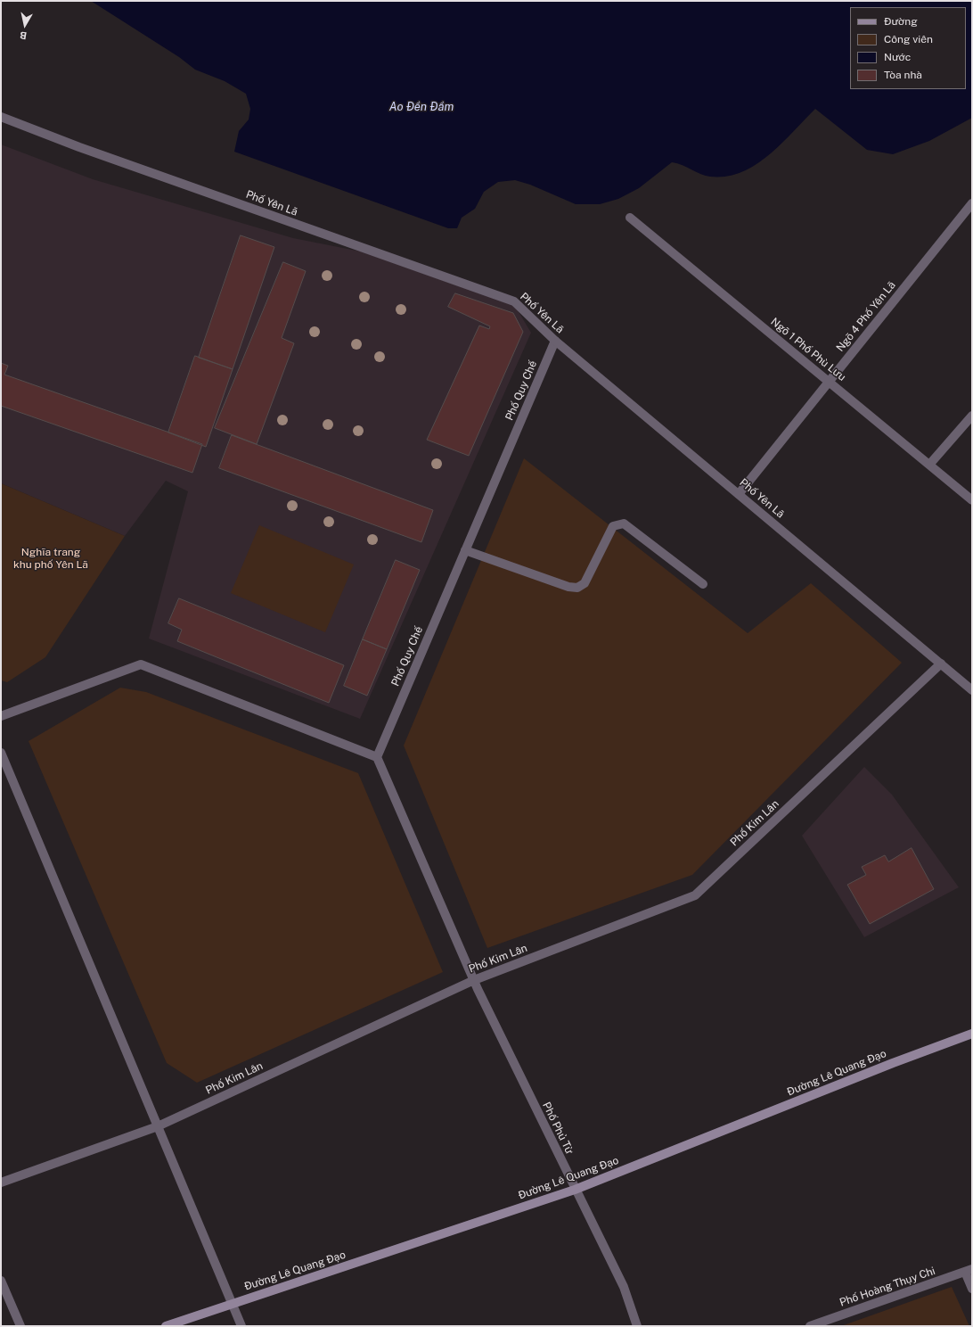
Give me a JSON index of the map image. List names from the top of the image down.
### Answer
{
  "streets": {
    "main road": ["Đường Lê Quang Đạo"],
    "street": [
      "Phố Yên Lã",
      "Ngõ 4 Phố Yên Lã",
      "Ngõ 1 Phố Phù Lưu",
      "Phố Quy Chế",
      "Phố Kim Lân",
      "Phố Phủ Từ",
      "Phố Hoàng Thụy Chi"
    ]
  },
  "crossings": [
    ["Phố Yên Lã", "Ngõ 4 Phố Yên Lã"],
    ["Phố Yên Lã", "Phố Quy Chế"],
    ["Phố Yên Lã", "Phố Kim Lân"],
    ["Ngõ 4 Phố Yên Lã", "Ngõ 1 Phố Phù Lưu"],
    ["Phố Kim Lân", "Phố Phủ Từ"],
    ["Đường Lê Quang Đạo", "Phố Phủ Từ"]
  ],
  "water": ["Ao Đền Đầm"],
  "parks": ["Nghĩa trang khu phố Yên Lã"],
  "legend": [
    "Đường",
    "Công viên",
    "Nước",
    "Tòa nhà"
  ],
  "north": "bottom"
}
